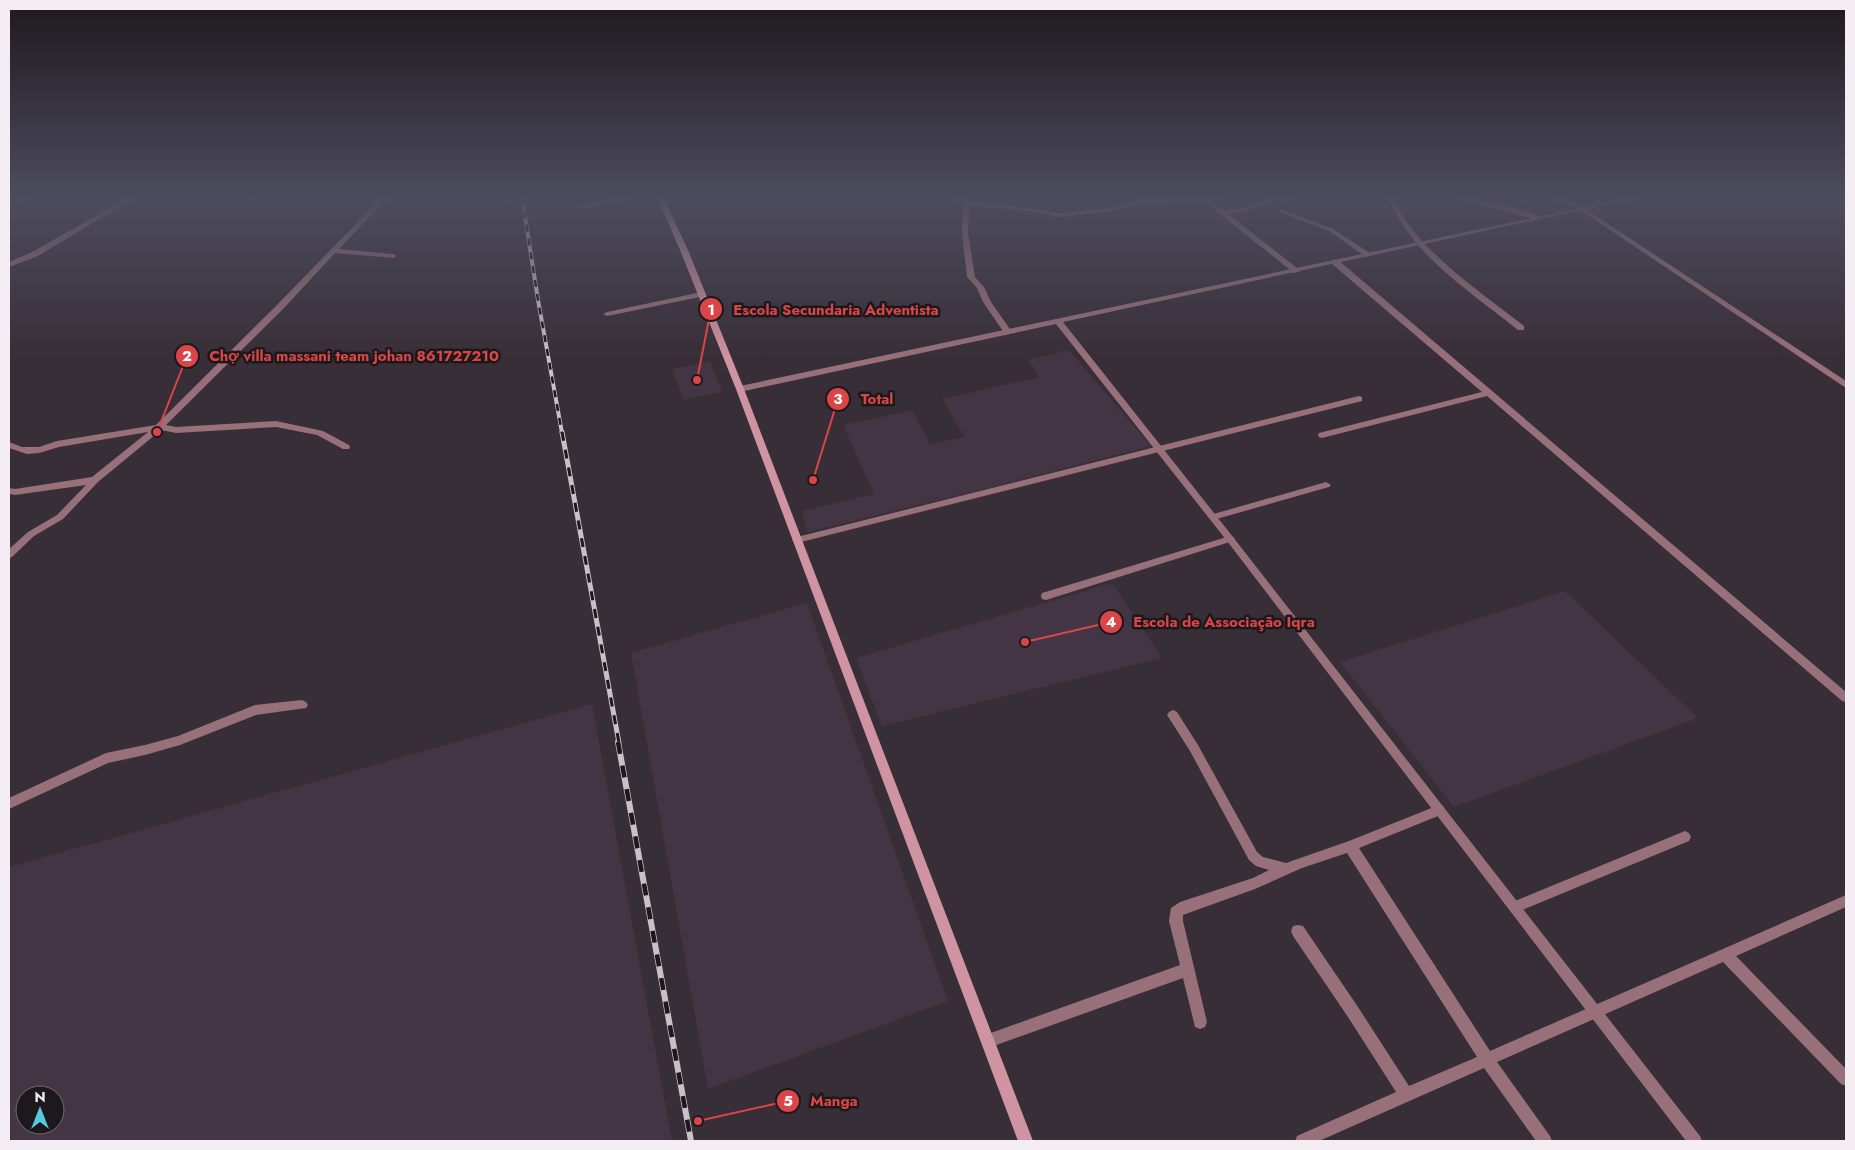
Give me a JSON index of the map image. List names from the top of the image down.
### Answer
{
  "places": [
    "Escola Secundaria Adventista",
    "Chợ villa massani team johan 861727210",
    "Total",
    "Escola de Associação Iqra",
    "Manga"
  ],
  "north": "top"
}
